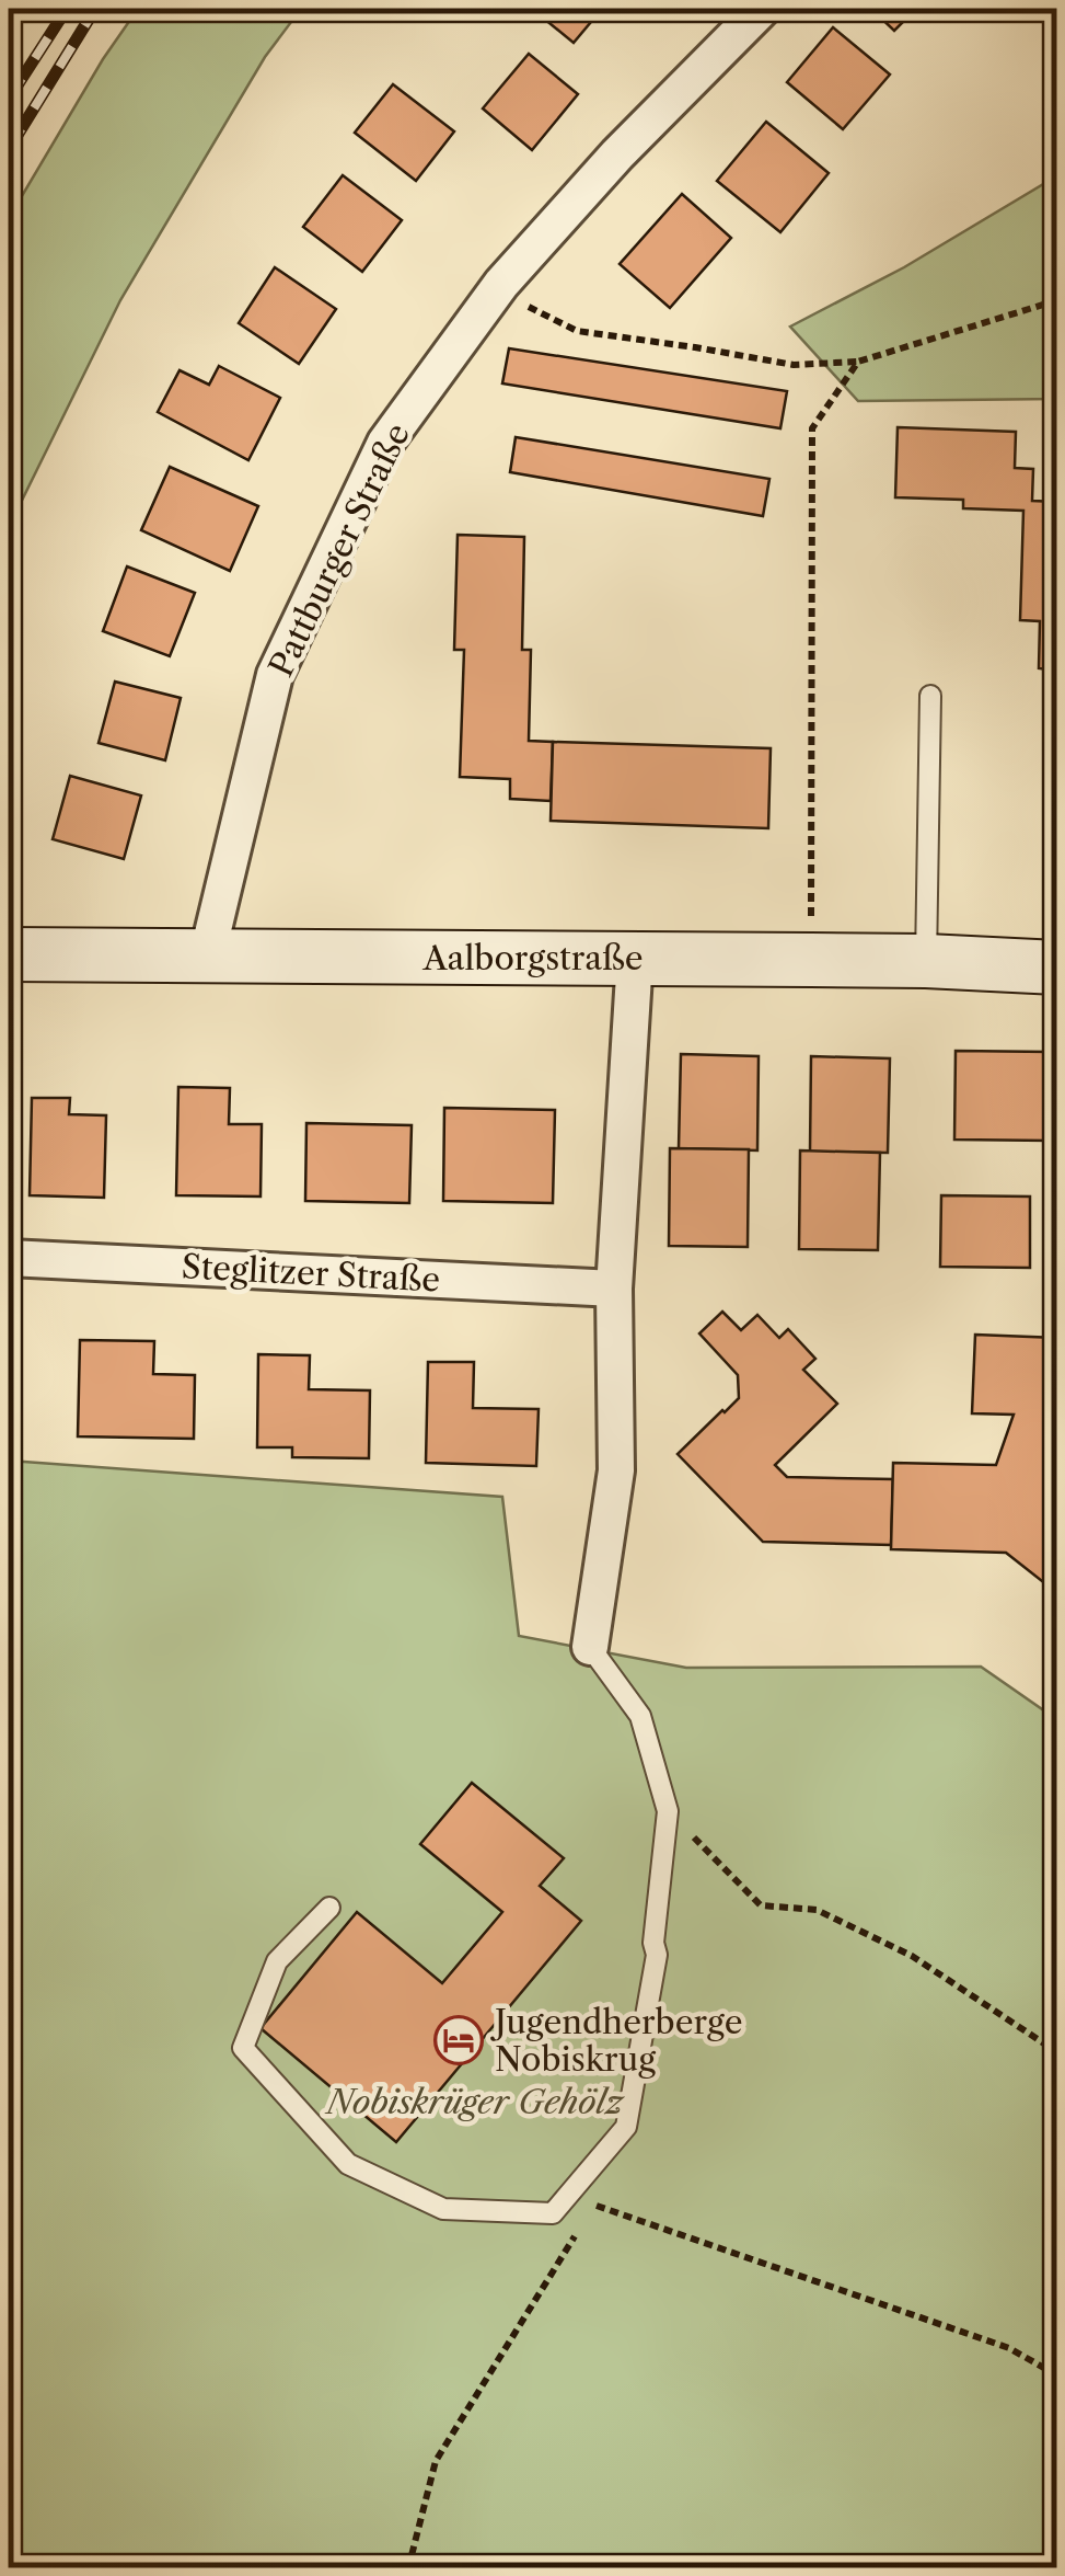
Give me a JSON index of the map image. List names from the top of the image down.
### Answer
{
  "streets": {
    "street": ["Pattburger Straße", "Aalborgstraße", "Steglitzer Straße"]
  },
  "crossings": [
    ["Pattburger Straße", "Aalborgstraße"]
  ],
  "parks": ["Nobiskrüger Gehölz"],
  "places": {
    "hotel": ["Jugendherberge Nobiskrug"]
  }
}
